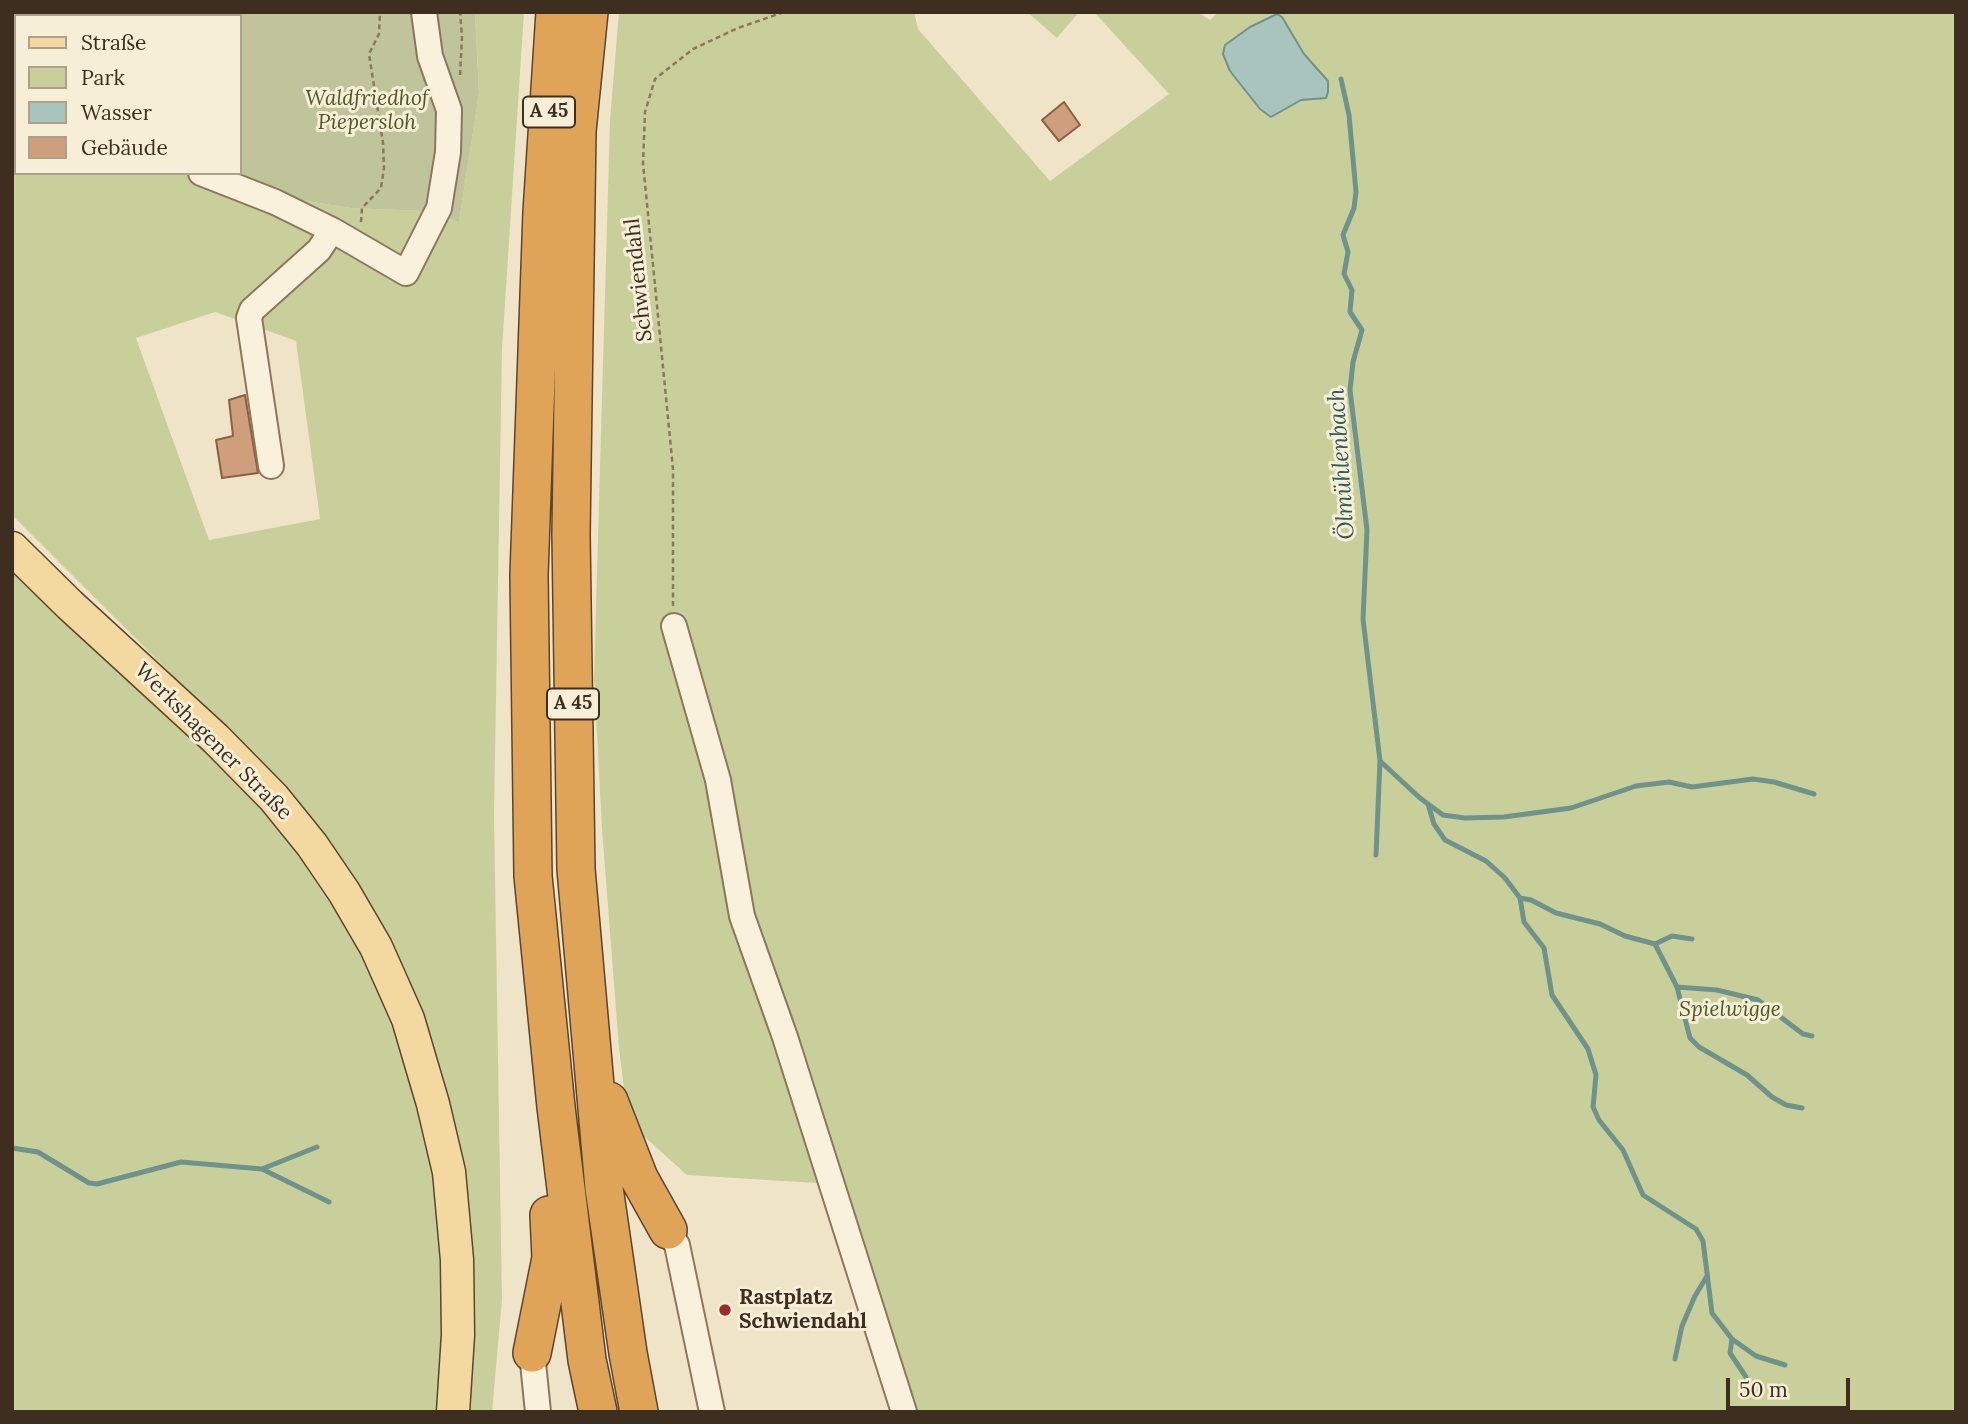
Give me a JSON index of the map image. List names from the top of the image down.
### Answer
{
  "streets": {
    "highway": ["A 45"],
    "main road": ["Werkshagener Straße"],
    "path": ["Schwiendahl"]
  },
  "water": ["Ölmühlenbach"],
  "parks": ["Waldfriedhof Piepersloh", "Spielwigge"],
  "places": ["Rastplatz Schwiendahl"],
  "legend": [
    "Straße",
    "Park",
    "Wasser",
    "Gebäude"
  ],
  "scale_bar": "50 m"
}
